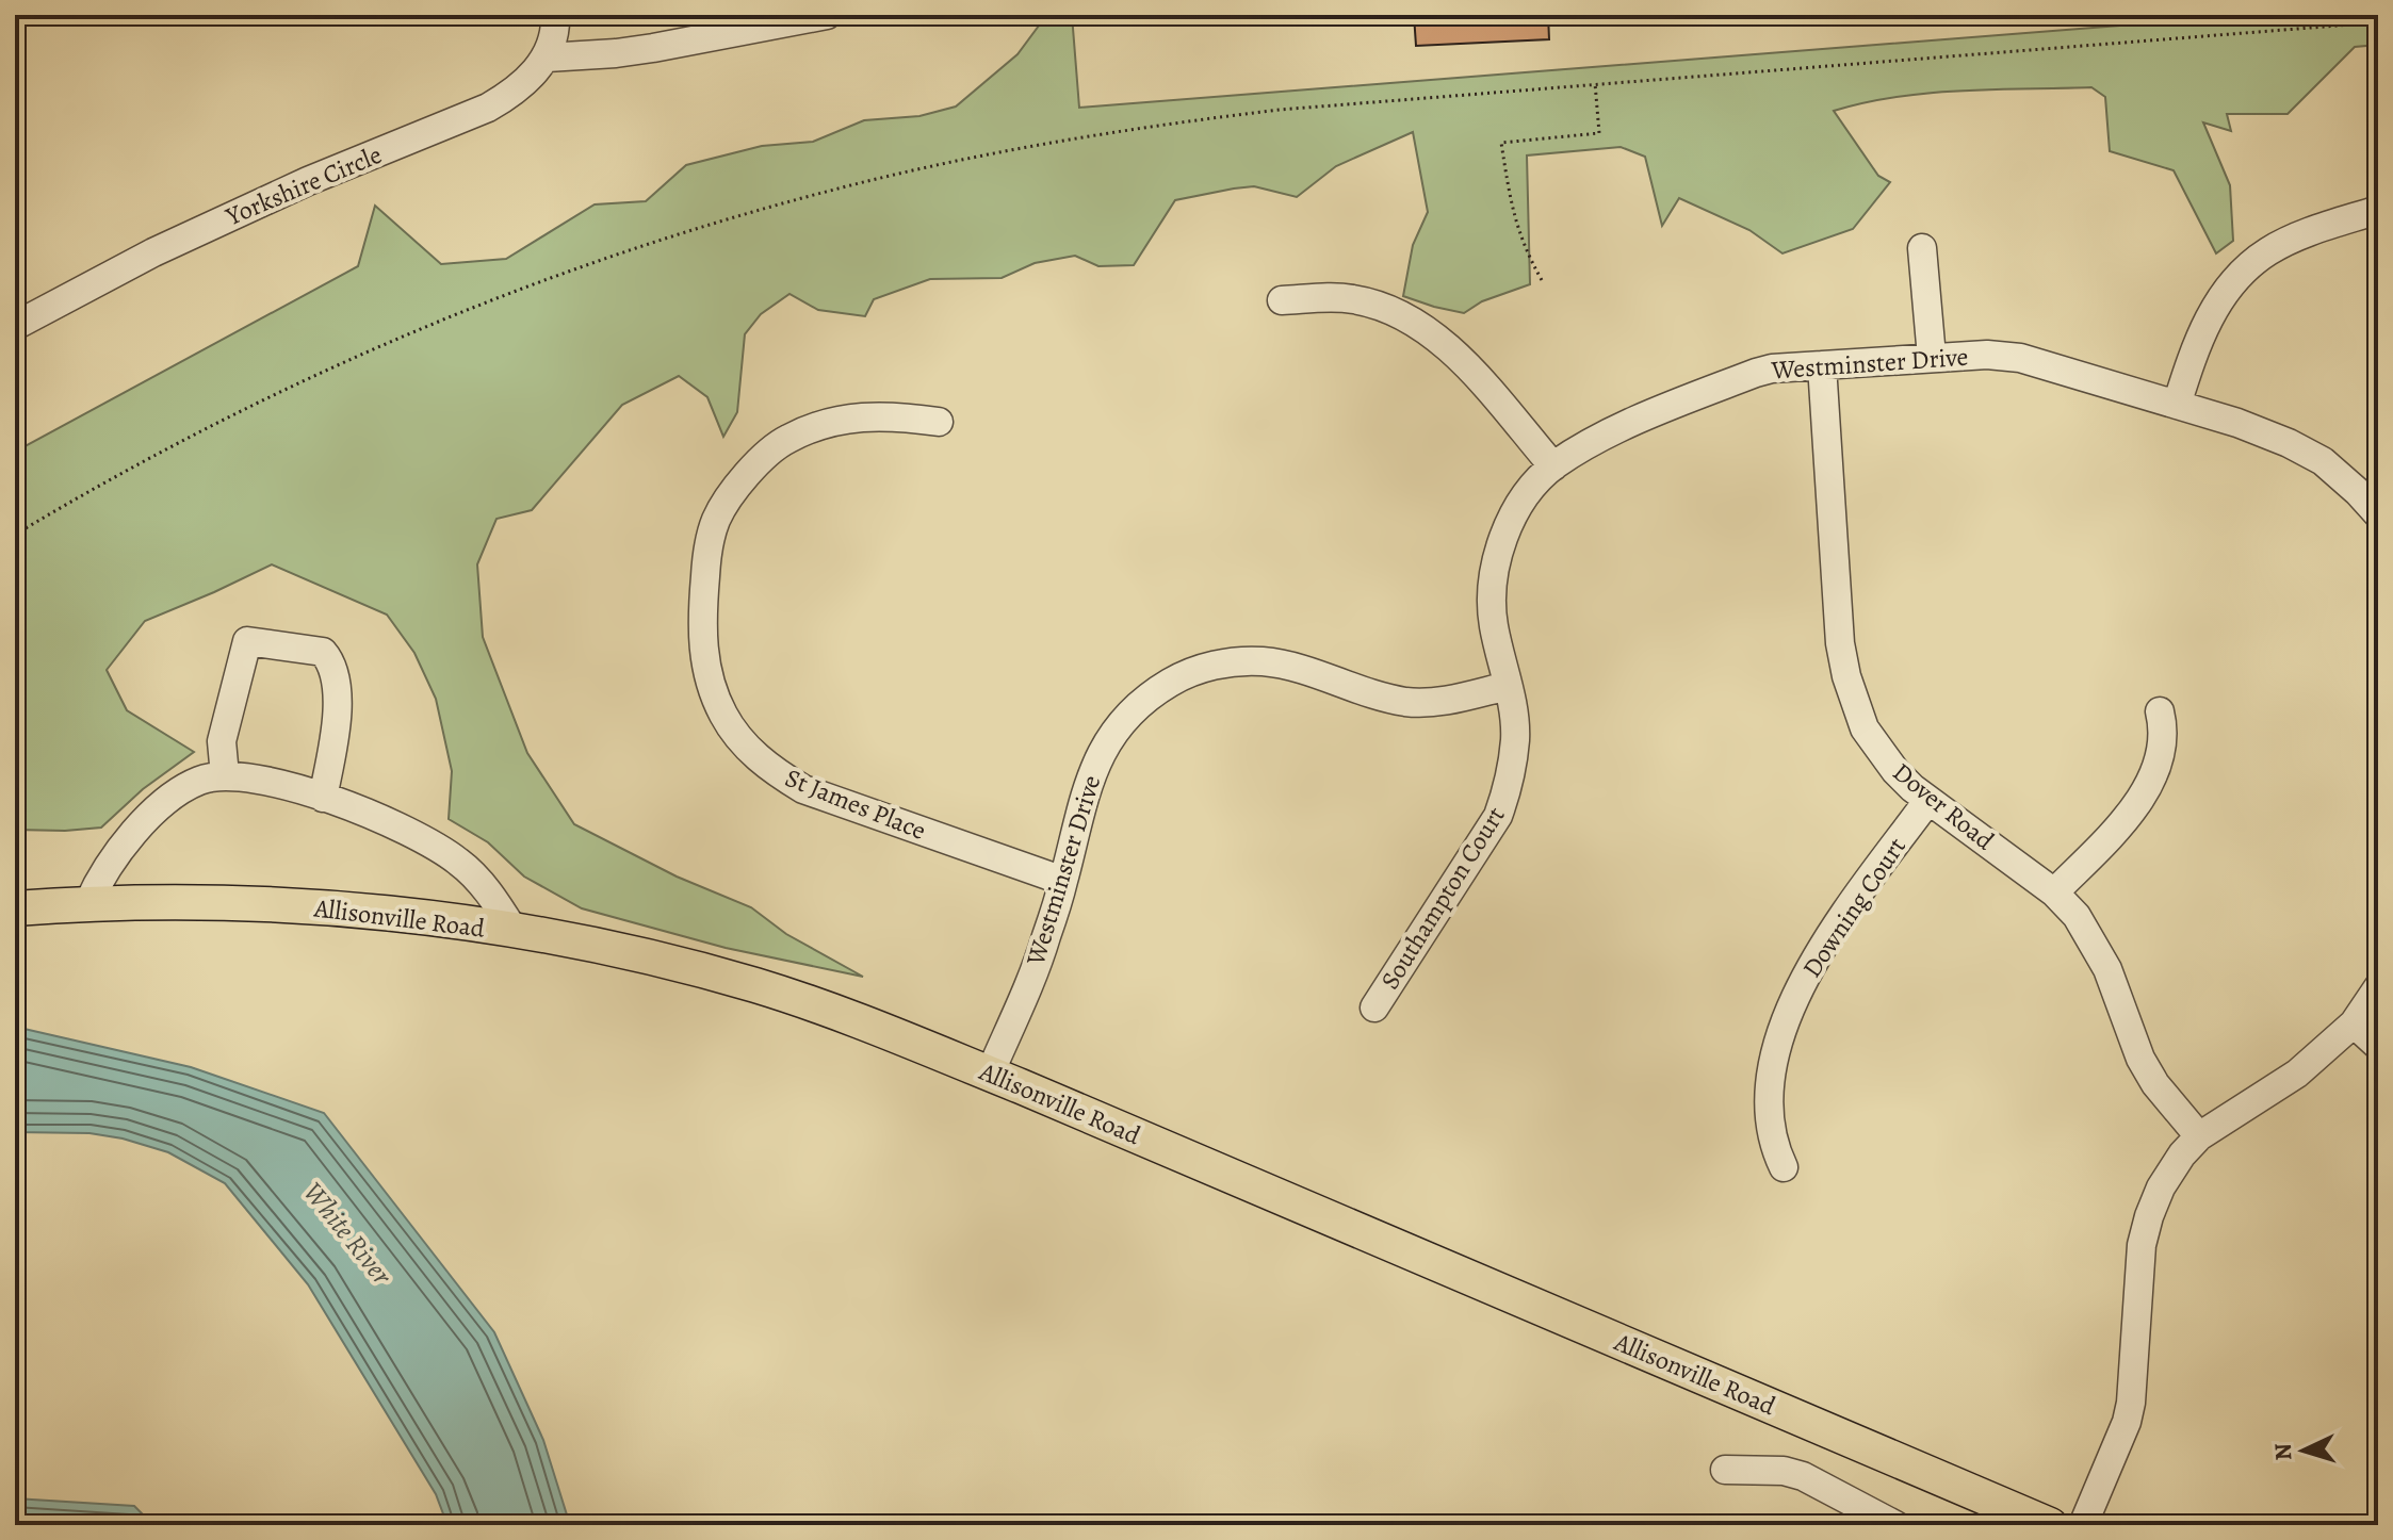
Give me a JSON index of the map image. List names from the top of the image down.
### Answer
{
  "streets": {
    "main road": ["Allisonville Road"],
    "street": [
      "Yorkshire Circle",
      "Westminster Drive",
      "St James Place",
      "Dover Road",
      "Southampton Court",
      "Downing Court"
    ]
  },
  "crossings": [
    ["Westminster Drive", "St James Place"],
    ["Westminster Drive", "Dover Road"],
    ["Westminster Drive", "Southampton Court"],
    ["Westminster Drive", "Allisonville Road"],
    ["Dover Road", "Downing Court"]
  ],
  "water": ["White River"],
  "north": "left"
}
